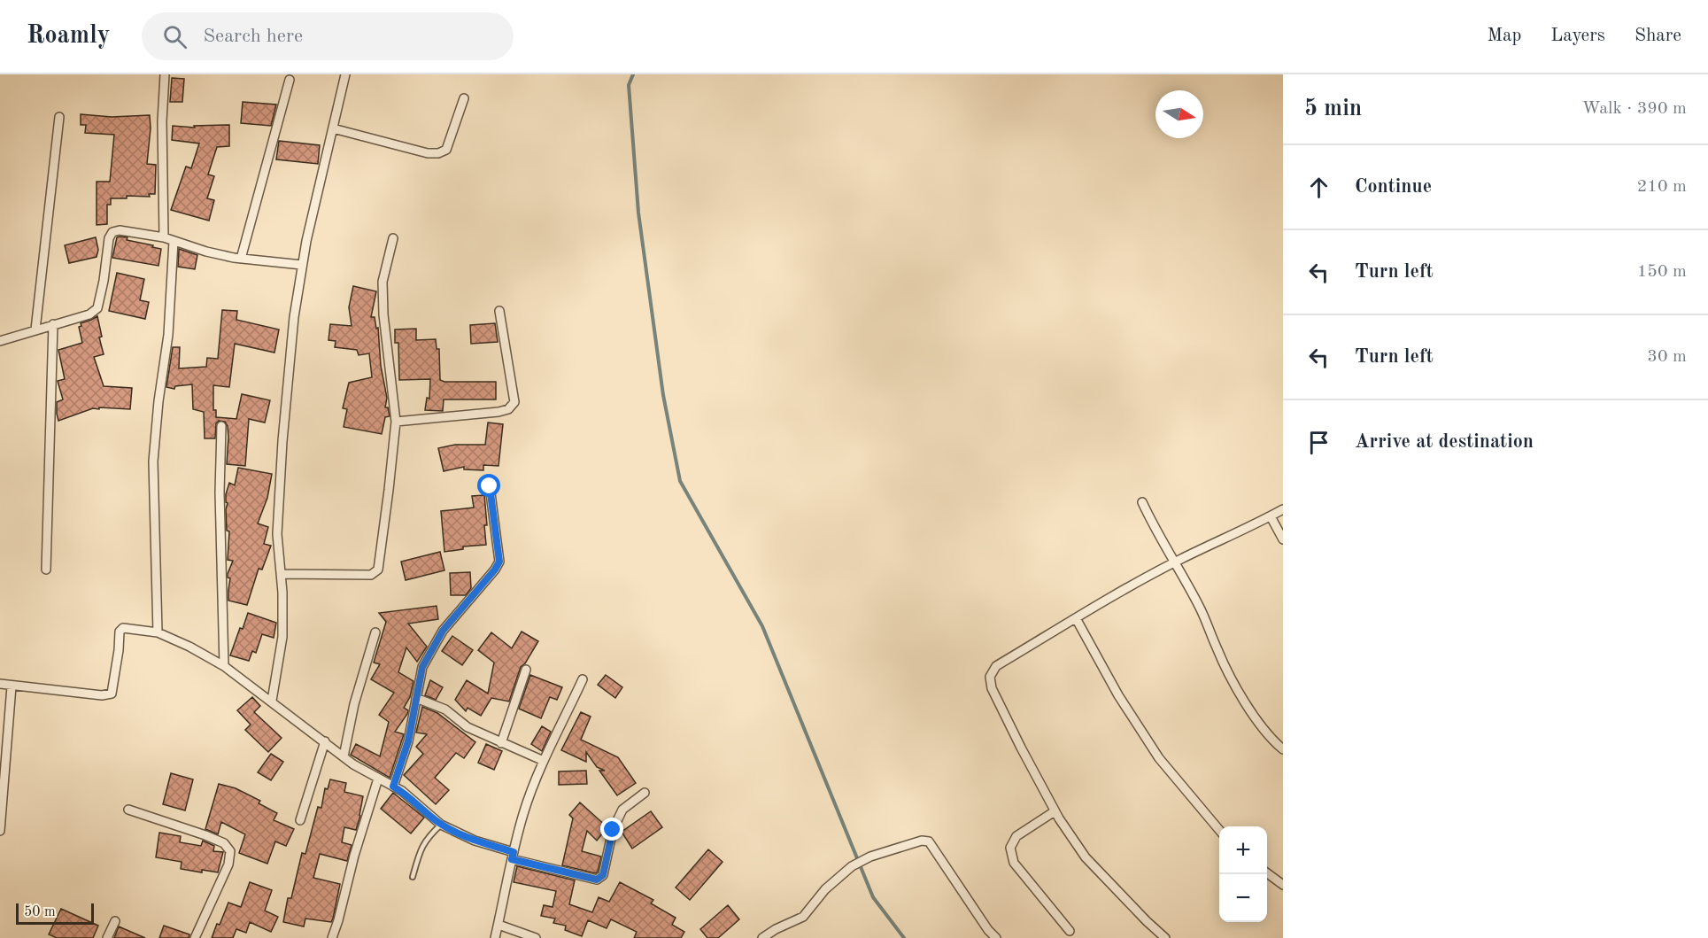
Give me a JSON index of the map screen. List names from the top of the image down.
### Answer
{
  "scale_bar": "50 m",
  "north": "right",
  "page": {
    "header": "Roamly",
    "search": "Search here",
    "nav": ["Map", "Layers", "Share"],
    "heading": ["5 min", "Walk · 390 m"],
    "list": [
      ["Continue", "210 m"],
      ["Turn left", "150 m"],
      ["Turn left", "30 m"],
      "Arrive at destination"
    ],
    "map_buttons": ["+", "−"],
    "scale": "50 m"
  }
}
